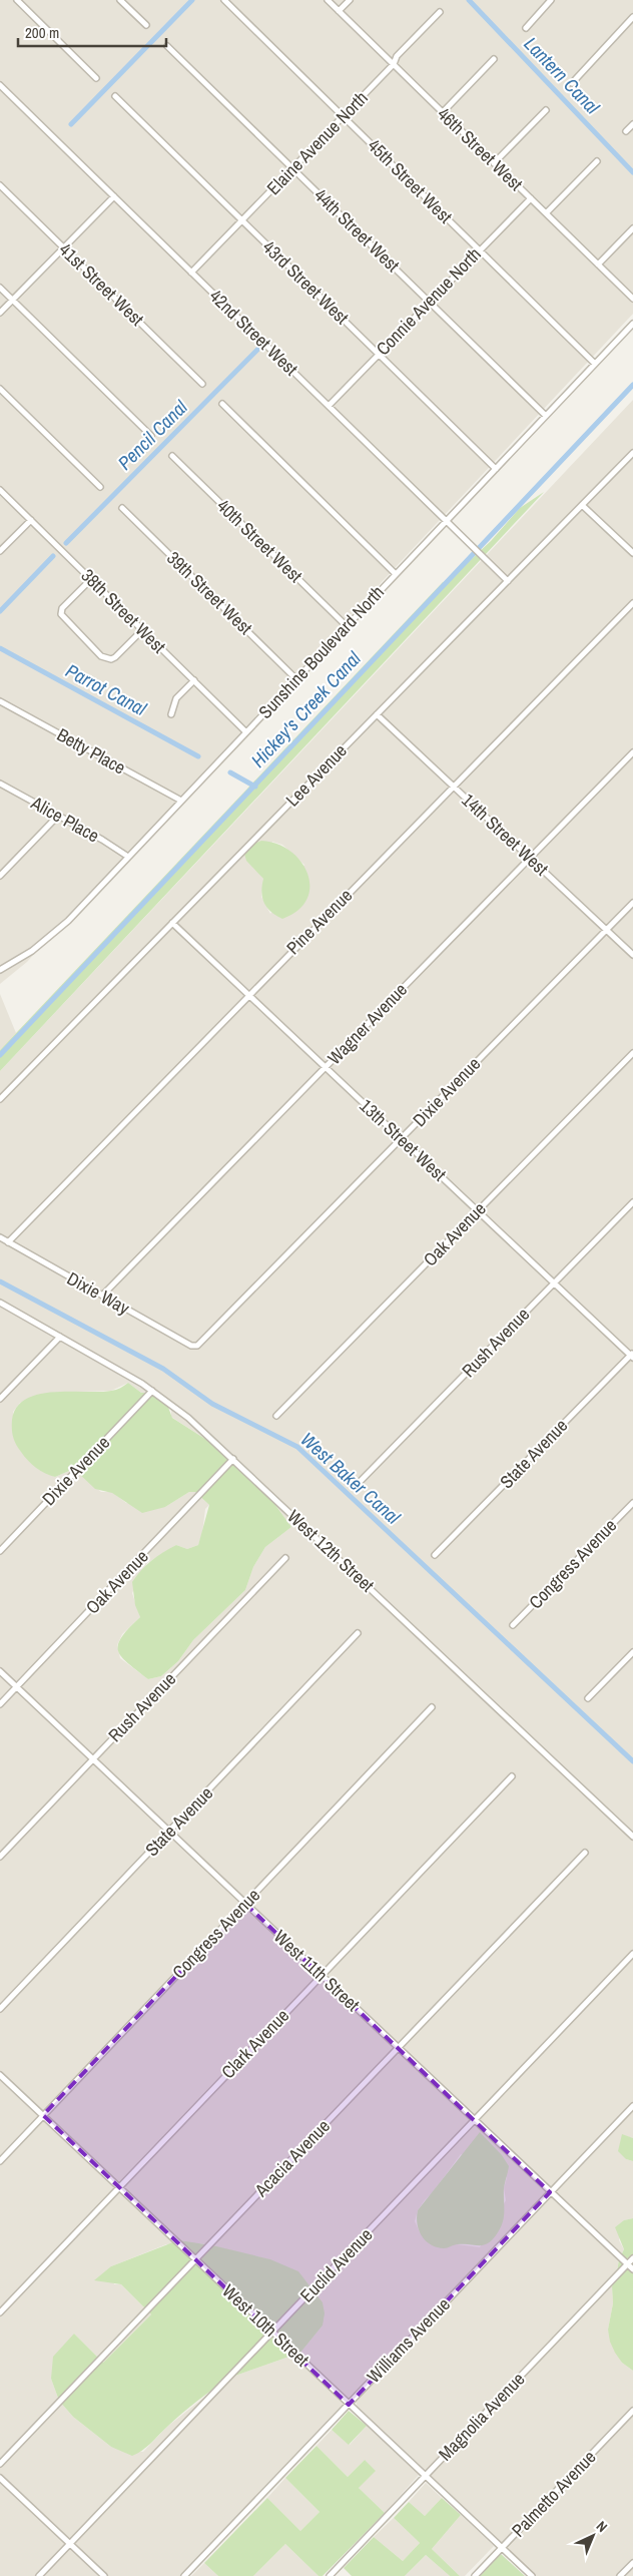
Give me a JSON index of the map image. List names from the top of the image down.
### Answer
{
  "streets": {
    "street": [
      "Elaine Avenue North",
      "46th Street West",
      "45th Street West",
      "44th Street West",
      "43rd Street West",
      "41st Street West",
      "Connie Avenue North",
      "42nd Street West",
      "40th Street West",
      "39th Street West",
      "38th Street West",
      "Sunshine Boulevard North",
      "Betty Place",
      "Lee Avenue",
      "Alice Place",
      "14th Street West",
      "Pine Avenue",
      "Wagner Avenue",
      "Dixie Avenue",
      "13th Street West",
      "Oak Avenue",
      "Dixie Way",
      "Rush Avenue",
      "State Avenue",
      "West 12th Street",
      "Congress Avenue",
      "West 11th Street",
      "Clark Avenue",
      "Acacia Avenue",
      "Euclid Avenue",
      "West 10th Street",
      "Williams Avenue",
      "Magnolia Avenue",
      "Palmetto Avenue"
    ]
  },
  "crossings": [
    ["Elaine Avenue North", "46th Street West"],
    ["Elaine Avenue North", "45th Street West"],
    ["Elaine Avenue North", "44th Street West"],
    ["Elaine Avenue North", "43rd Street West"],
    ["Elaine Avenue North", "42nd Street West"],
    ["46th Street West", "Connie Avenue North"],
    ["45th Street West", "Connie Avenue North"],
    ["45th Street West", "Sunshine Boulevard North"],
    ["44th Street West", "Connie Avenue North"],
    ["44th Street West", "Sunshine Boulevard North"],
    ["43rd Street West", "Connie Avenue North"],
    ["43rd Street West", "Sunshine Boulevard North"],
    ["Connie Avenue North", "42nd Street West"],
    ["42nd Street West", "Sunshine Boulevard North"],
    ["42nd Street West", "Lee Avenue"],
    ["40th Street West", "Sunshine Boulevard North"],
    ["39th Street West", "Sunshine Boulevard North"],
    ["38th Street West", "Sunshine Boulevard North"],
    ["Sunshine Boulevard North", "Betty Place"],
    ["Sunshine Boulevard North", "Alice Place"],
    ["Lee Avenue", "14th Street West"],
    ["Lee Avenue", "13th Street West"],
    ["14th Street West", "Pine Avenue"],
    ["14th Street West", "Wagner Avenue"],
    ["14th Street West", "Dixie Avenue"],
    ["Pine Avenue", "13th Street West"],
    ["Pine Avenue", "Dixie Way"],
    ["Wagner Avenue", "13th Street West"],
    ["Wagner Avenue", "Dixie Way"],
    ["Dixie Avenue", "13th Street West"],
    ["Dixie Avenue", "Dixie Way"],
    ["Dixie Avenue", "West 12th Street"],
    ["13th Street West", "Oak Avenue"],
    ["13th Street West", "Rush Avenue"],
    ["13th Street West", "State Avenue"],
    ["Oak Avenue", "West 12th Street"],
    ["Oak Avenue", "West 11th Street"],
    ["Rush Avenue", "West 11th Street"],
    ["State Avenue", "West 11th Street"],
    ["Congress Avenue", "West 11th Street"],
    ["Congress Avenue", "West 10th Street"],
    ["West 11th Street", "Clark Avenue"],
    ["West 11th Street", "Acacia Avenue"],
    ["West 11th Street", "Euclid Avenue"],
    ["West 11th Street", "Williams Avenue"],
    ["West 11th Street", "Magnolia Avenue"],
    ["Clark Avenue", "West 10th Street"],
    ["Acacia Avenue", "West 10th Street"],
    ["Euclid Avenue", "West 10th Street"],
    ["West 10th Street", "Williams Avenue"],
    ["West 10th Street", "Magnolia Avenue"],
    ["West 10th Street", "Palmetto Avenue"]
  ],
  "water": [
    "Lantern Canal",
    "Pencil Canal",
    "Parrot Canal",
    "Hickey's Creek Canal",
    "West Baker Canal"
  ],
  "scale_bar": "200 m",
  "north": "top right"
}
